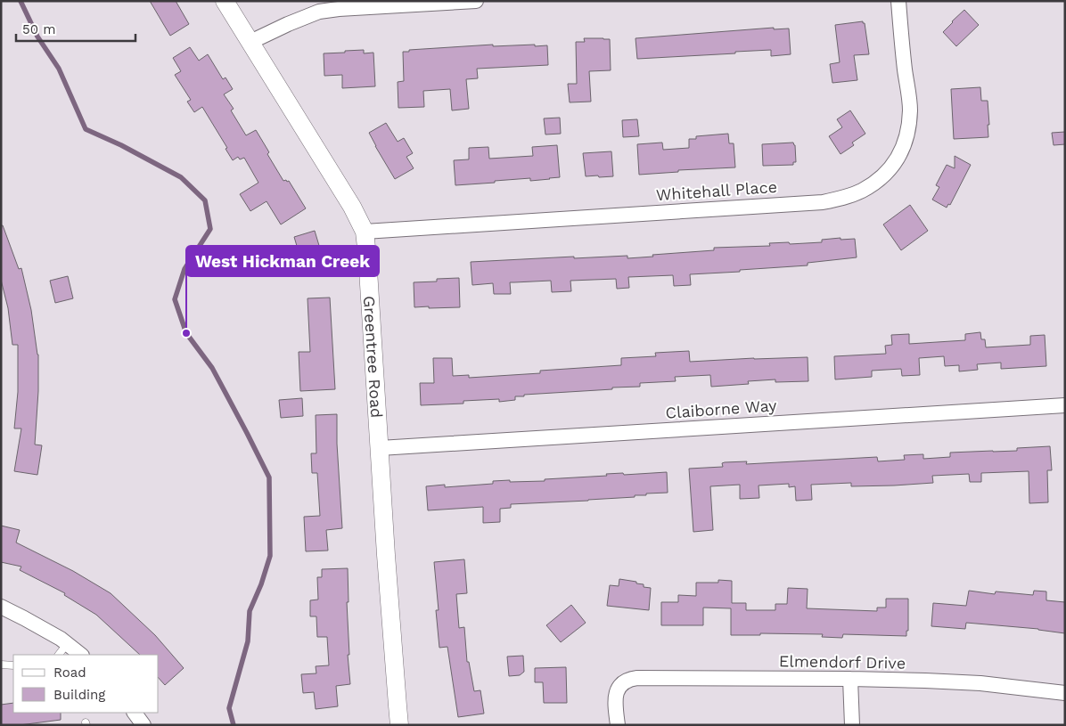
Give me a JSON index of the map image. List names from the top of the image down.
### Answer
{
  "streets": {
    "street": [
      "Whitehall Place",
      "Greentree Road",
      "Claiborne Way",
      "Elmendorf Drive"
    ]
  },
  "crossings": [
    ["Whitehall Place", "Greentree Road"],
    ["Greentree Road", "Claiborne Way"]
  ],
  "places": ["West Hickman Creek"],
  "legend": ["Road", "Building"],
  "scale_bar": "50 m"
}
